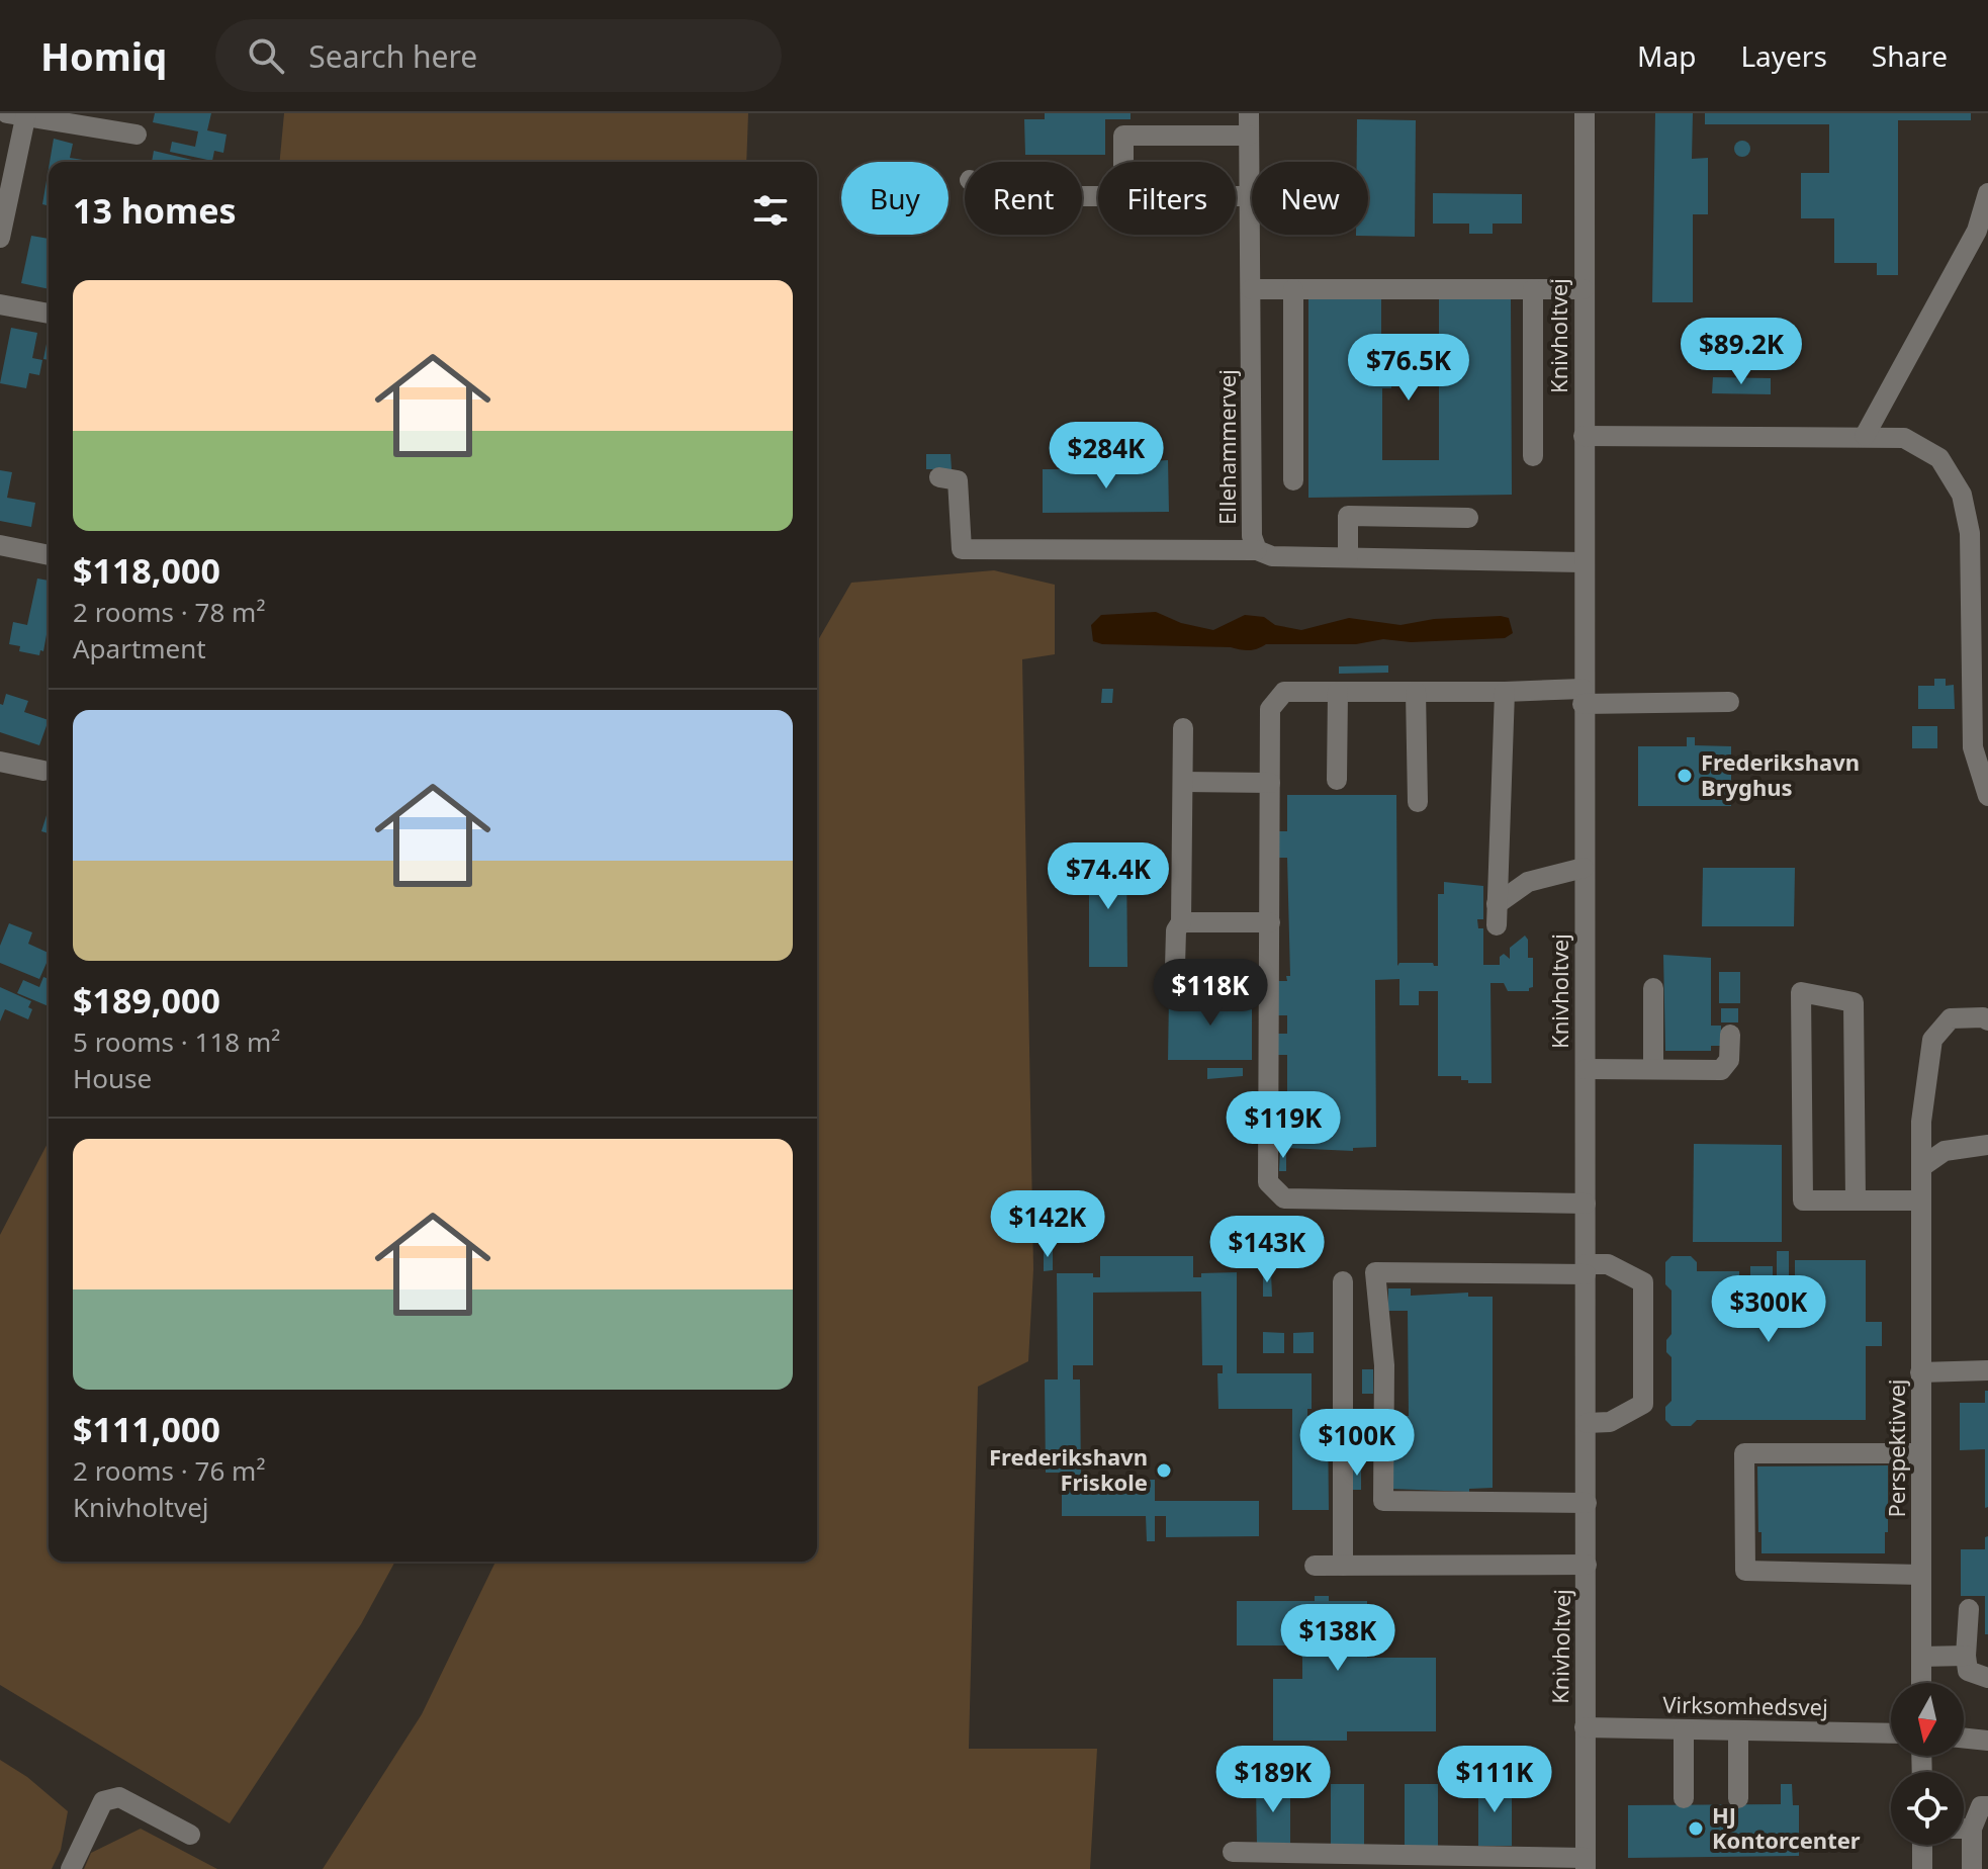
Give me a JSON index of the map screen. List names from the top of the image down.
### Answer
{
  "streets": {
    "street": [
      "Knivholtvej",
      "Ellehammervej",
      "Perspektivvej",
      "Virksomhedsvej"
    ]
  },
  "crossings": [
    ["Knivholtvej", "Ellehammervej"],
    ["Knivholtvej", "Virksomhedsvej"]
  ],
  "places": ["Frederikshavn Bryghus", "Frederikshavn Friskole", "HJ Kontorcenter"],
  "north": "bottom",
  "page": {
    "header": "Homiq",
    "search": "Search here",
    "nav": ["Map", "Layers", "Share"],
    "chip": [
      "Buy",
      "Rent",
      "Filters",
      "New"
    ],
    "heading": "13 homes",
    "list": [
      {
        "name": "$118,000",
        "note": "2 rooms · 78 m² · Apartment"
      },
      {
        "name": "$189,000",
        "note": "5 rooms · 118 m² · House"
      },
      {
        "name": "$111,000",
        "note": "2 rooms · 76 m² · Knivholtvej"
      }
    ],
    "price": [
      "$89.2K",
      "$76.5K",
      "$284K",
      "$74.4K",
      "$118K",
      "$119K",
      "$142K",
      "$143K",
      "$300K",
      "$100K",
      "$138K",
      "$189K",
      "$111K"
    ]
  }
}
